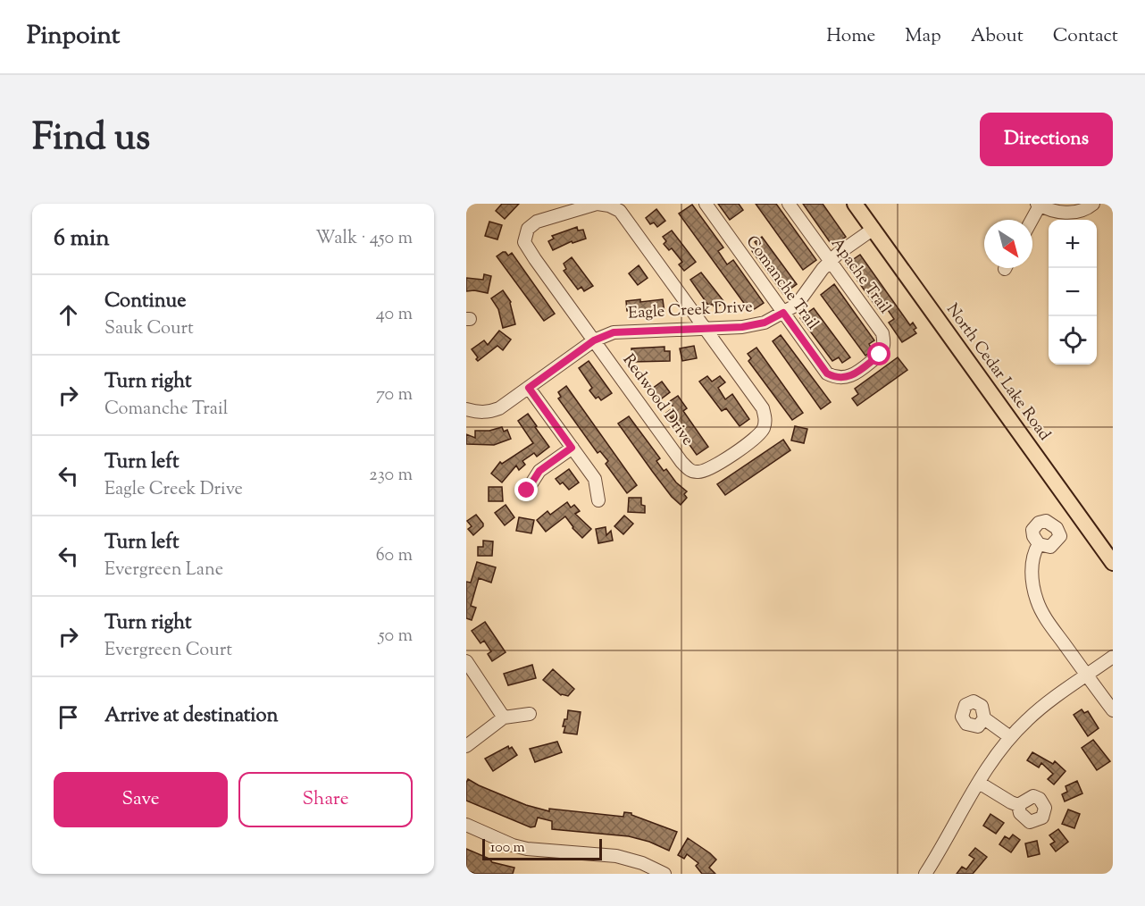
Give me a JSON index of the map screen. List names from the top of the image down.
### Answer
{
  "streets": {
    "main road": ["North Cedar Lake Road"],
    "street": [
      "Apache Trail",
      "Comanche Trail",
      "Eagle Creek Drive",
      "Redwood Drive"
    ]
  },
  "crossings": [
    ["Apache Trail", "Comanche Trail"],
    ["Apache Trail", "Eagle Creek Drive"],
    ["Comanche Trail", "Eagle Creek Drive"],
    ["Eagle Creek Drive", "North Cedar Lake Road"],
    ["Eagle Creek Drive", "Redwood Drive"]
  ],
  "scale_bar": "100 m",
  "north": "bottom right",
  "page": {
    "header": "Pinpoint",
    "nav": [
      "Home",
      "Map",
      "About",
      "Contact"
    ],
    "title": "Find us",
    "buttons": [
      "Directions",
      ["Save", "Share"]
    ],
    "heading": ["6 min", "Walk · 450 m"],
    "map_buttons": ["+", "−"],
    "list": [
      ["Continue", "Sauk Court", "40 m"],
      ["Turn right", "Comanche Trail", "70 m"],
      ["Turn left", "Eagle Creek Drive", "230 m"],
      ["Turn left", "Evergreen Lane", "60 m"],
      ["Turn right", "Evergreen Court", "50 m"],
      "Arrive at destination"
    ],
    "scale": "100 m"
  }
}
